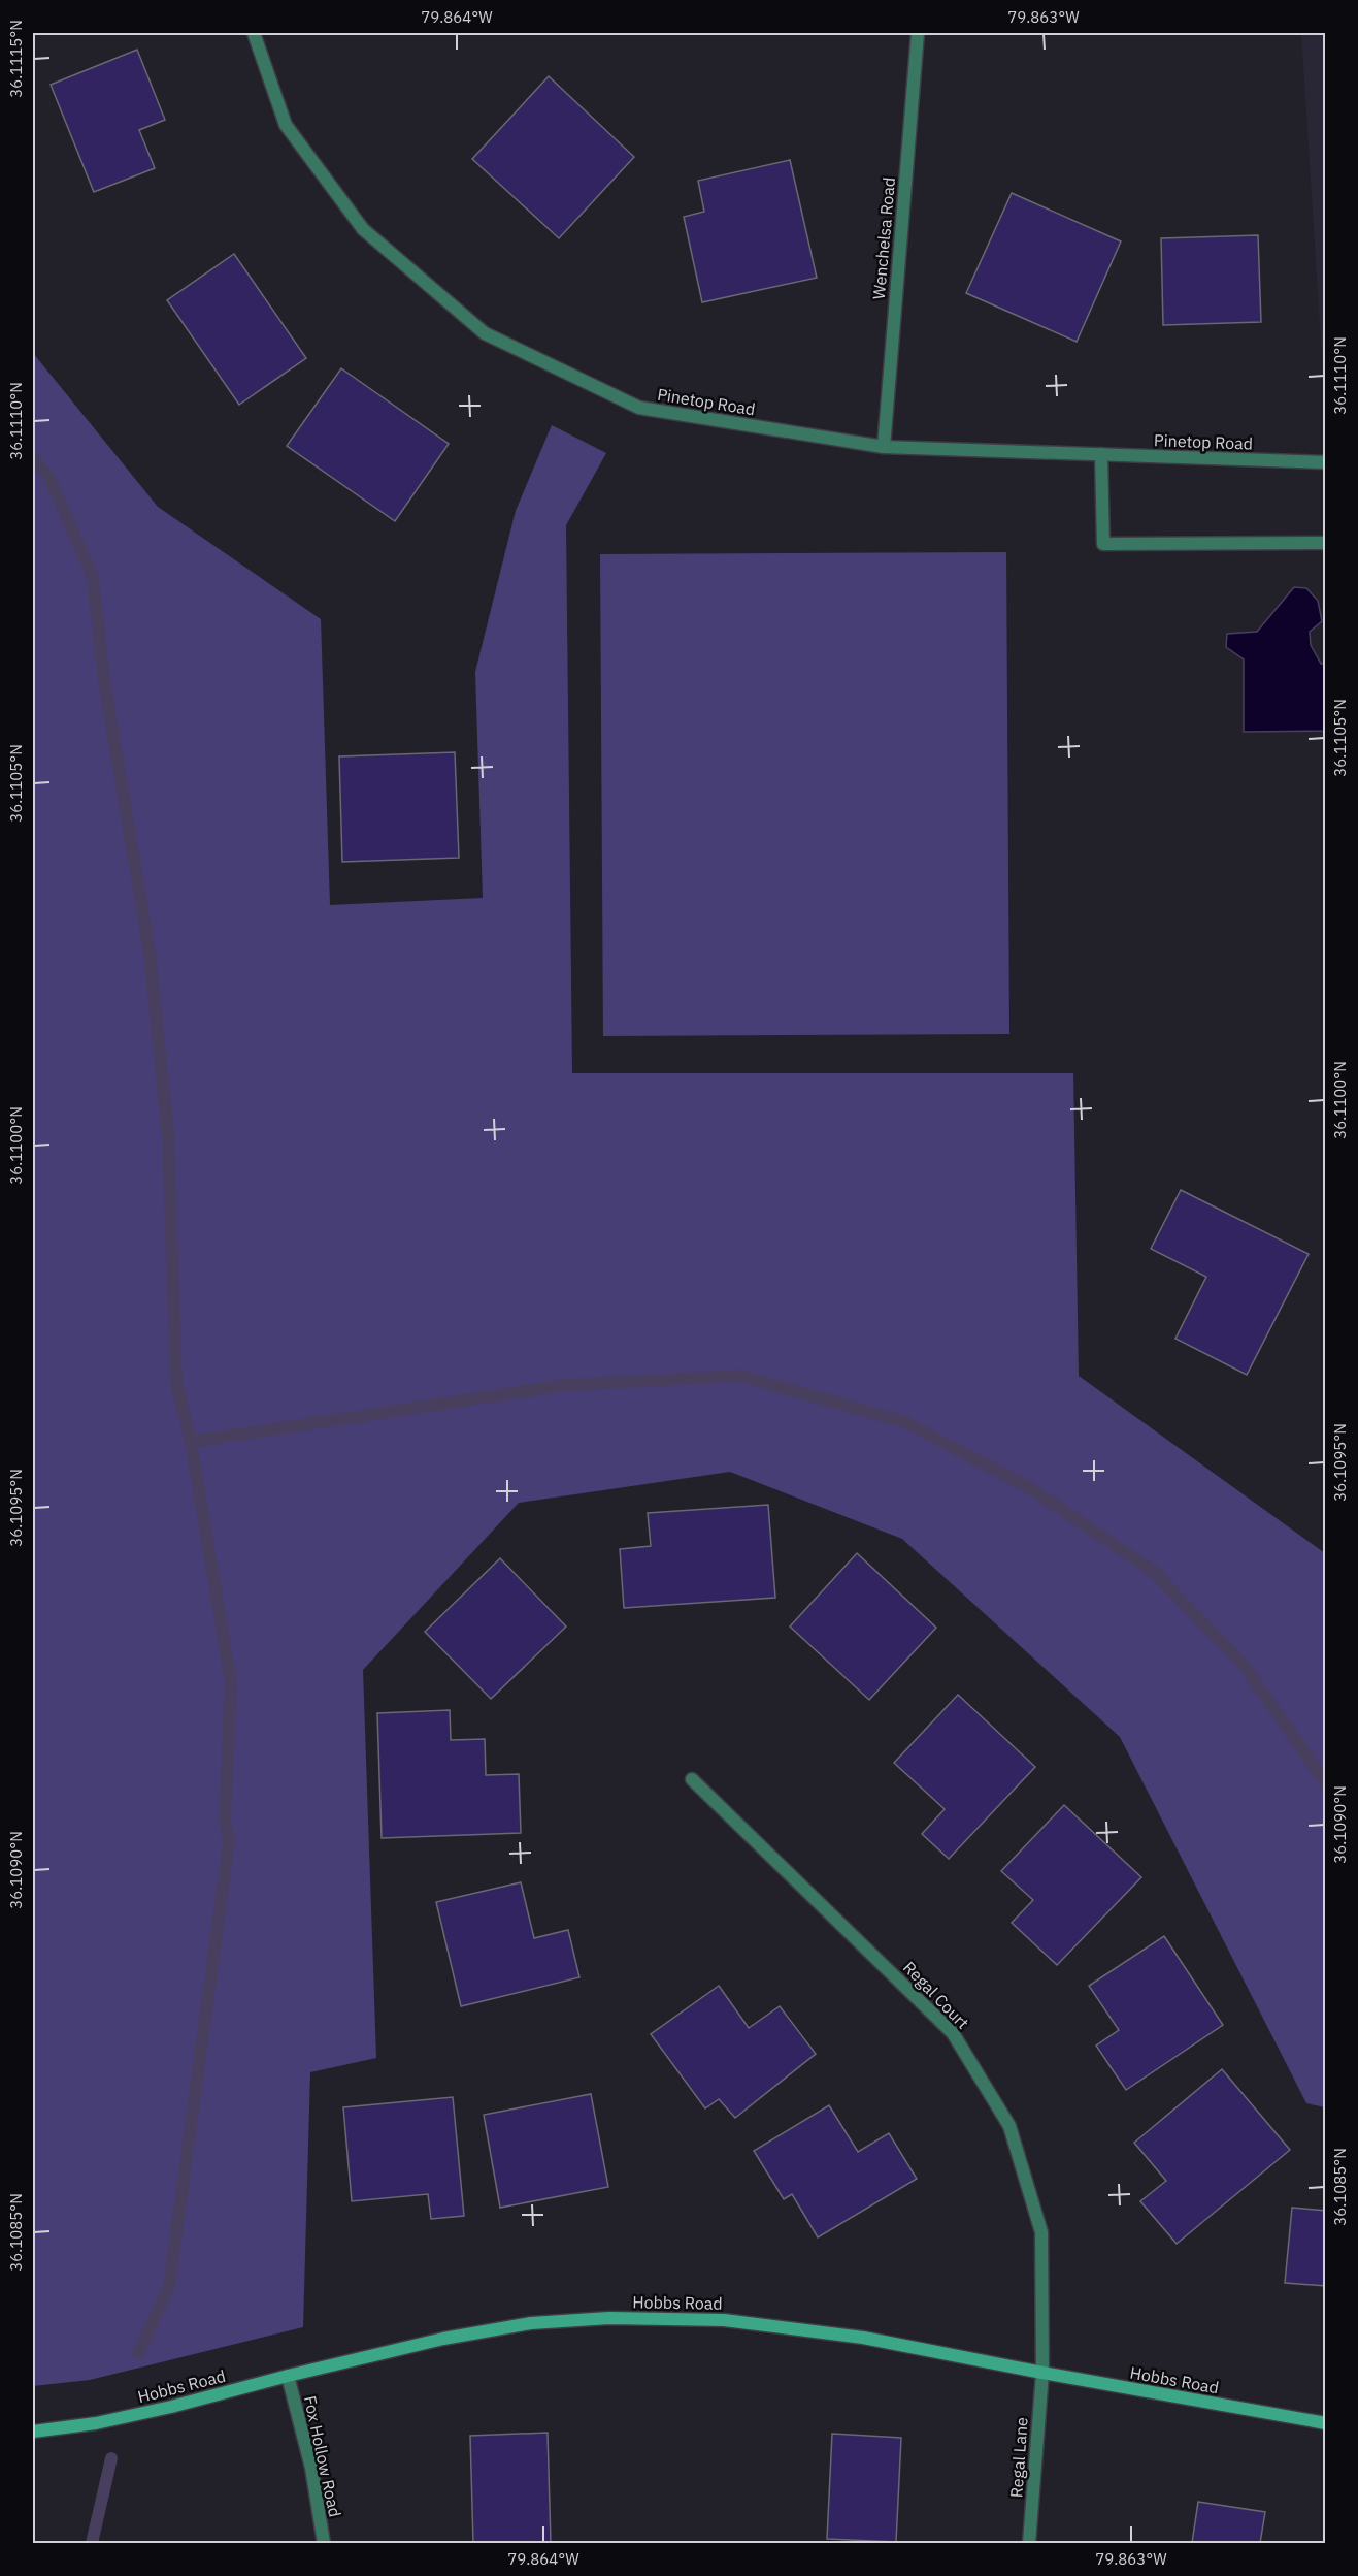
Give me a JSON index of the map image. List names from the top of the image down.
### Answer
{
  "streets": {
    "street": [
      "Wenchelsa Road",
      "Pinetop Road",
      "Regal Court",
      "Hobbs Road",
      "Fox Hollow Road",
      "Regal Lane"
    ]
  },
  "crossings": [
    ["Wenchelsa Road", "Pinetop Road"],
    ["Regal Court", "Hobbs Road"],
    ["Regal Court", "Regal Lane"],
    ["Hobbs Road", "Fox Hollow Road"],
    ["Hobbs Road", "Regal Lane"]
  ],
  "coordinates": [
    "79.864°W",
    "79.863°W",
    "36.1115°N",
    "36.1110°N",
    "36.1105°N",
    "36.1100°N",
    "36.1095°N",
    "36.1090°N",
    "36.1085°N"
  ]
}
